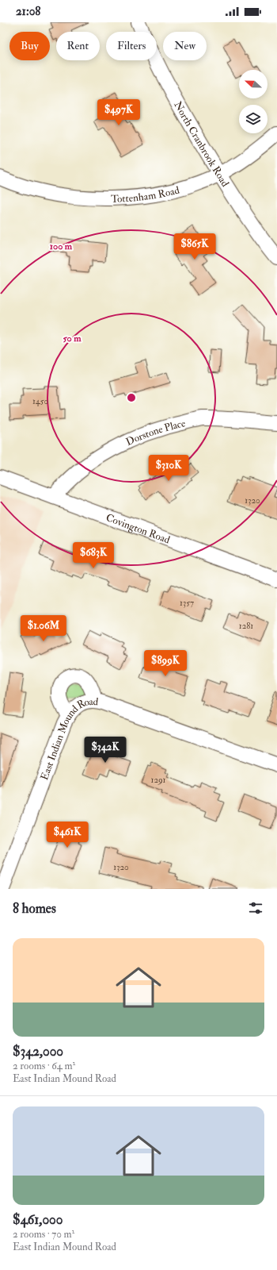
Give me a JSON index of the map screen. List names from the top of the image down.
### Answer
{
  "streets": {
    "street": [
      "North Cranbrook Road",
      "Tottenham Road",
      "Dorstone Place",
      "Covington Road",
      "East Indian Mound Road"
    ]
  },
  "crossings": [
    ["North Cranbrook Road", "Tottenham Road"],
    ["Dorstone Place", "Covington Road"]
  ],
  "house_numbers": [
    "1450",
    "1320",
    "1357",
    "1281",
    "1291",
    "1320"
  ],
  "north": "left",
  "page": {
    "status": "21:08",
    "chip": [
      "Buy",
      "Rent",
      "Filters",
      "New"
    ],
    "price": [
      "$497K",
      "$865K",
      "$310K",
      "$683K",
      "$1.06M",
      "$899K",
      "$342K",
      "$461K"
    ],
    "heading": "8 homes",
    "list": [
      {
        "name": "$342,000",
        "note": "2 rooms · 64 m² · East Indian Mound Road"
      },
      {
        "name": "$461,000",
        "note": "2 rooms · 70 m² · East Indian Mound Road"
      }
    ]
  },
  "rings": ["100 m", "50 m"]
}
